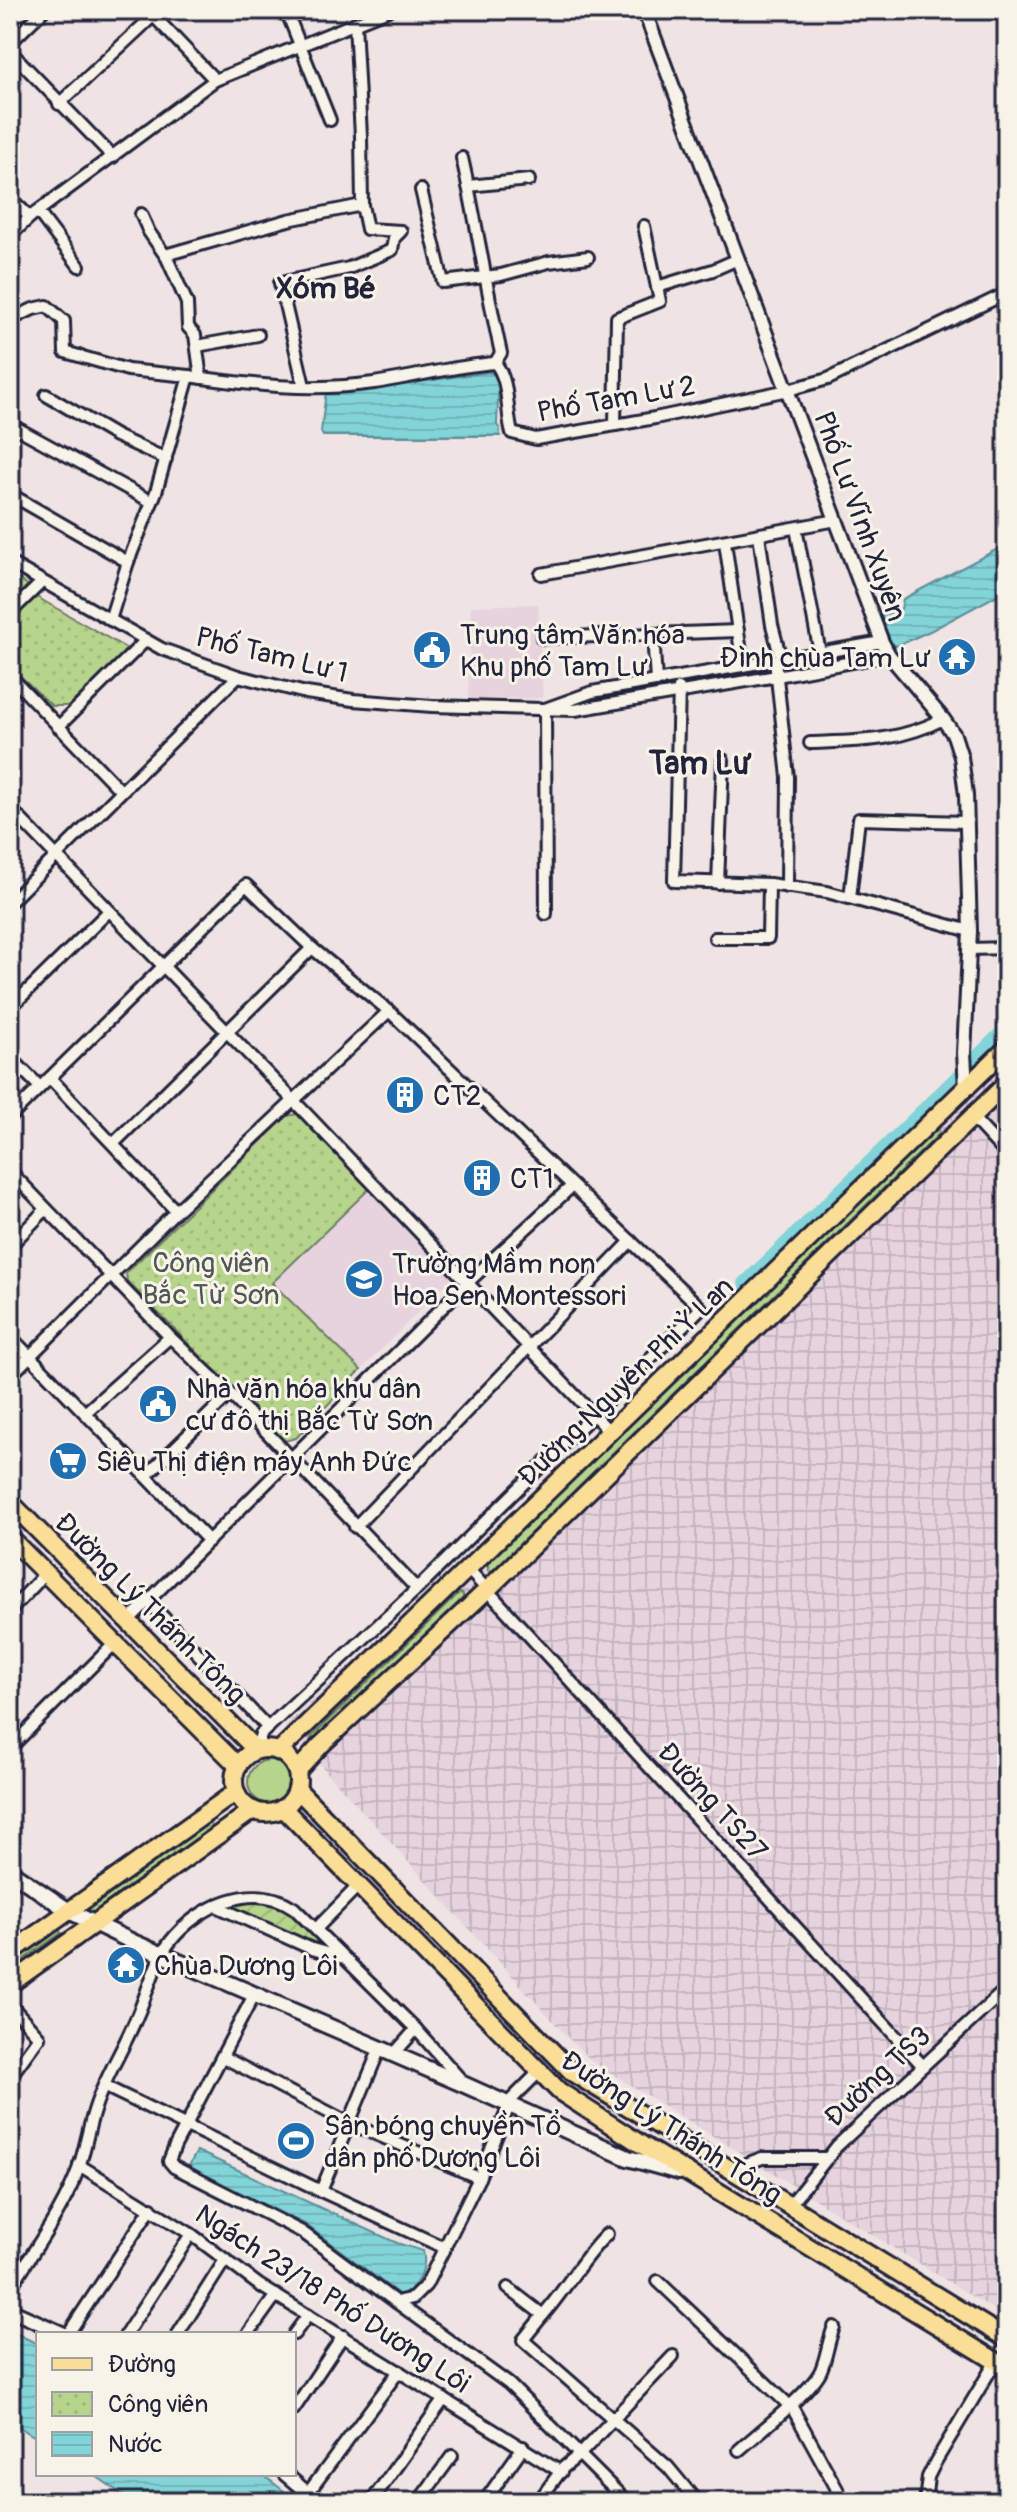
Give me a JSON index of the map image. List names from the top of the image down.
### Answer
{
  "streets": {
    "main road": ["Đường Nguyên Phi Ỷ Lan", "Đường Lý Thánh Tông"],
    "street": [
      "Phố Tam Lư 2",
      "Phố Lư Vĩnh Xuyên",
      "Phố Tam Lư 1",
      "Đường TS27",
      "Đường TS3",
      "Ngách 23/18 Phố Dương Lôi"
    ]
  },
  "crossings": [
    ["Phố Tam Lư 2", "Phố Lư Vĩnh Xuyên"],
    ["Phố Lư Vĩnh Xuyên", "Phố Tam Lư 1"],
    ["Phố Lư Vĩnh Xuyên", "Đường Nguyên Phi Ỷ Lan"],
    ["Đường Nguyên Phi Ỷ Lan", "Đường Lý Thánh Tông"],
    ["Đường Nguyên Phi Ỷ Lan", "Đường TS27"],
    ["Đường Lý Thánh Tông", "Đường TS3"],
    ["Đường TS27", "Đường TS3"]
  ],
  "districts": ["Xóm Bé", "Tam Lư"],
  "parks": ["Công viên Bắc Từ Sơn"],
  "places": {
    "public building": ["Trung tâm Văn hóa Khu phố Tam Lư", "Nhà văn hóa khu dân cư đô thị Bắc Từ Sơn"],
    "temple": ["Đình chùa Tam Lư", "Chùa Dương Lôi"],
    "building": ["CT2", "CT1"],
    "school or university": ["Trường Mầm non Hoa Sen Montessori"],
    "supermarket": ["Siêu Thị điện máy Anh Đức"],
    "sports": ["Sân bóng chuyền Tổ dân phố Dương Lôi"]
  },
  "legend": ["Đường", "Công viên", "Nước"]
}
